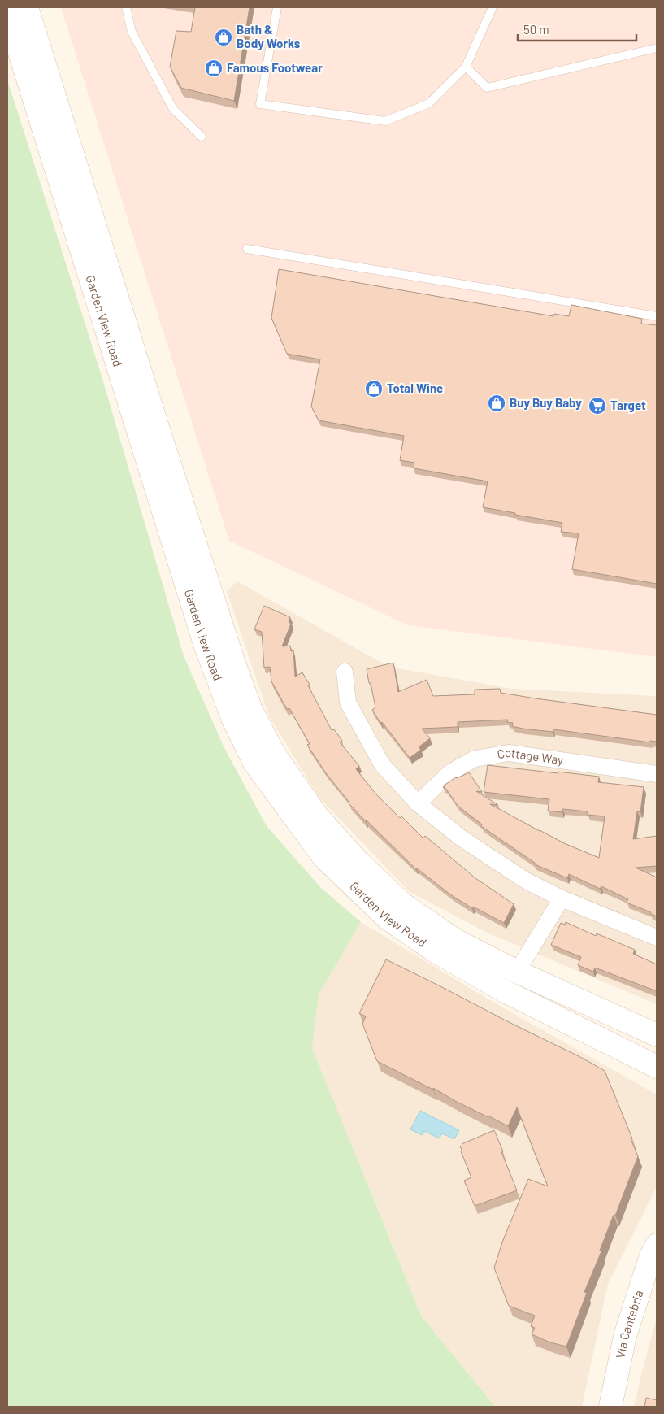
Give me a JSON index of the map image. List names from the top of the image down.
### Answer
{
  "streets": {
    "main road": ["Garden View Road", "Via Cantebria"],
    "street": ["Cottage Way"]
  },
  "places": {
    "shop": [
      "Bath & Body Works",
      "Famous Footwear",
      "Total Wine",
      "Buy Buy Baby"
    ],
    "supermarket": ["Target"]
  },
  "scale_bar": "50 m"
}
